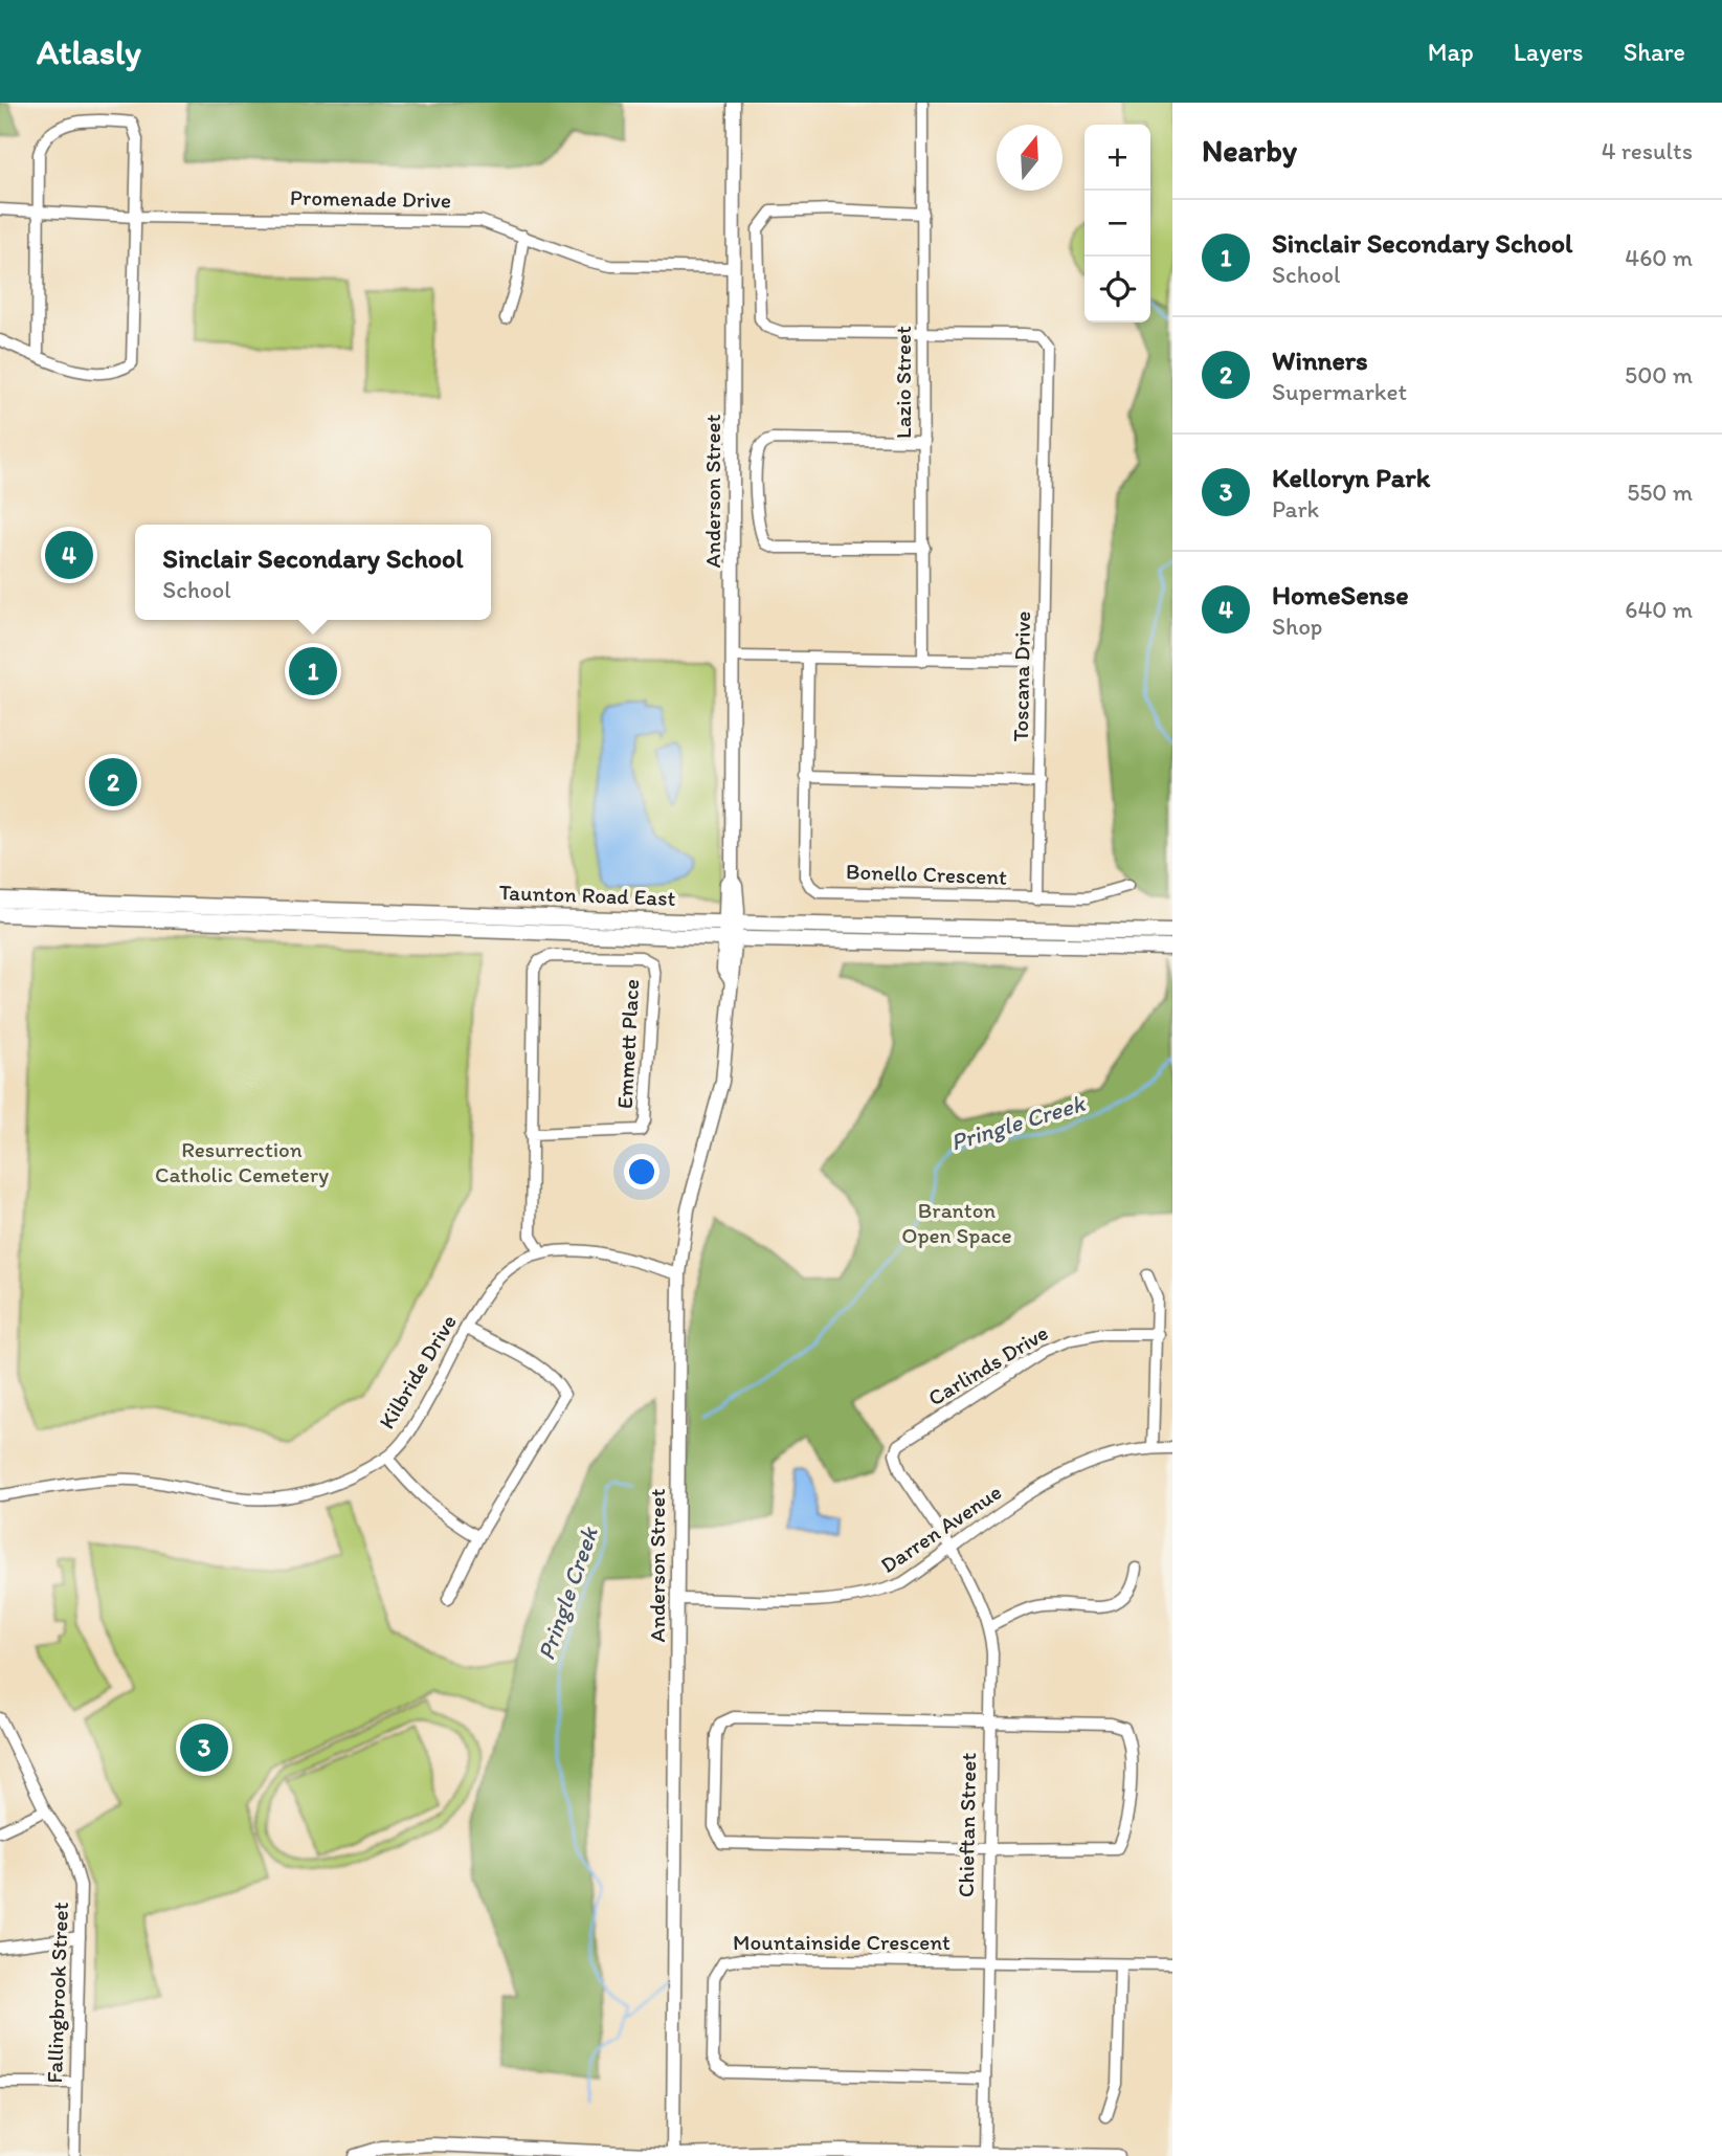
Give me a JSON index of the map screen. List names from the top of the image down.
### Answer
{
  "streets": {
    "main road": ["Taunton Road East"],
    "street": [
      "Promenade Drive",
      "Lazio Street",
      "Anderson Street",
      "Toscana Drive",
      "Bonello Crescent",
      "Emmett Place",
      "Carlinds Drive",
      "Kilbride Drive",
      "Darren Avenue",
      "Chieftan Street",
      "Mountainside Crescent",
      "Fallingbrook Street"
    ]
  },
  "crossings": [
    ["Promenade Drive", "Anderson Street"],
    ["Lazio Street", "Toscana Drive"],
    ["Anderson Street", "Taunton Road East"],
    ["Anderson Street", "Kilbride Drive"],
    ["Anderson Street", "Darren Avenue"],
    ["Toscana Drive", "Bonello Crescent"],
    ["Emmett Place", "Kilbride Drive"],
    ["Carlinds Drive", "Darren Avenue"],
    ["Carlinds Drive", "Chieftan Street"],
    ["Darren Avenue", "Chieftan Street"],
    ["Chieftan Street", "Mountainside Crescent"]
  ],
  "water": ["Pringle Creek"],
  "parks": ["Resurrection Catholic Cemetery", "Branton Open Space"],
  "north": "top",
  "page": {
    "header": "Atlasly",
    "nav": ["Map", "Layers", "Share"],
    "heading": ["Nearby", "4 results"],
    "map_buttons": ["+", "−"],
    "list": [
      {
        "mark": "1",
        "name": "Sinclair Secondary School",
        "note": "School",
        "value": "460 m"
      },
      {
        "mark": "2",
        "name": "Winners",
        "note": "Supermarket",
        "value": "500 m"
      },
      {
        "mark": "3",
        "name": "Kelloryn Park",
        "note": "Park",
        "value": "550 m"
      },
      {
        "mark": "4",
        "name": "HomeSense",
        "note": "Shop",
        "value": "640 m"
      }
    ],
    "popup": ["Sinclair Secondary School", "School"],
    "pins": [
      "4",
      "1",
      "2",
      "3"
    ]
  }
}
